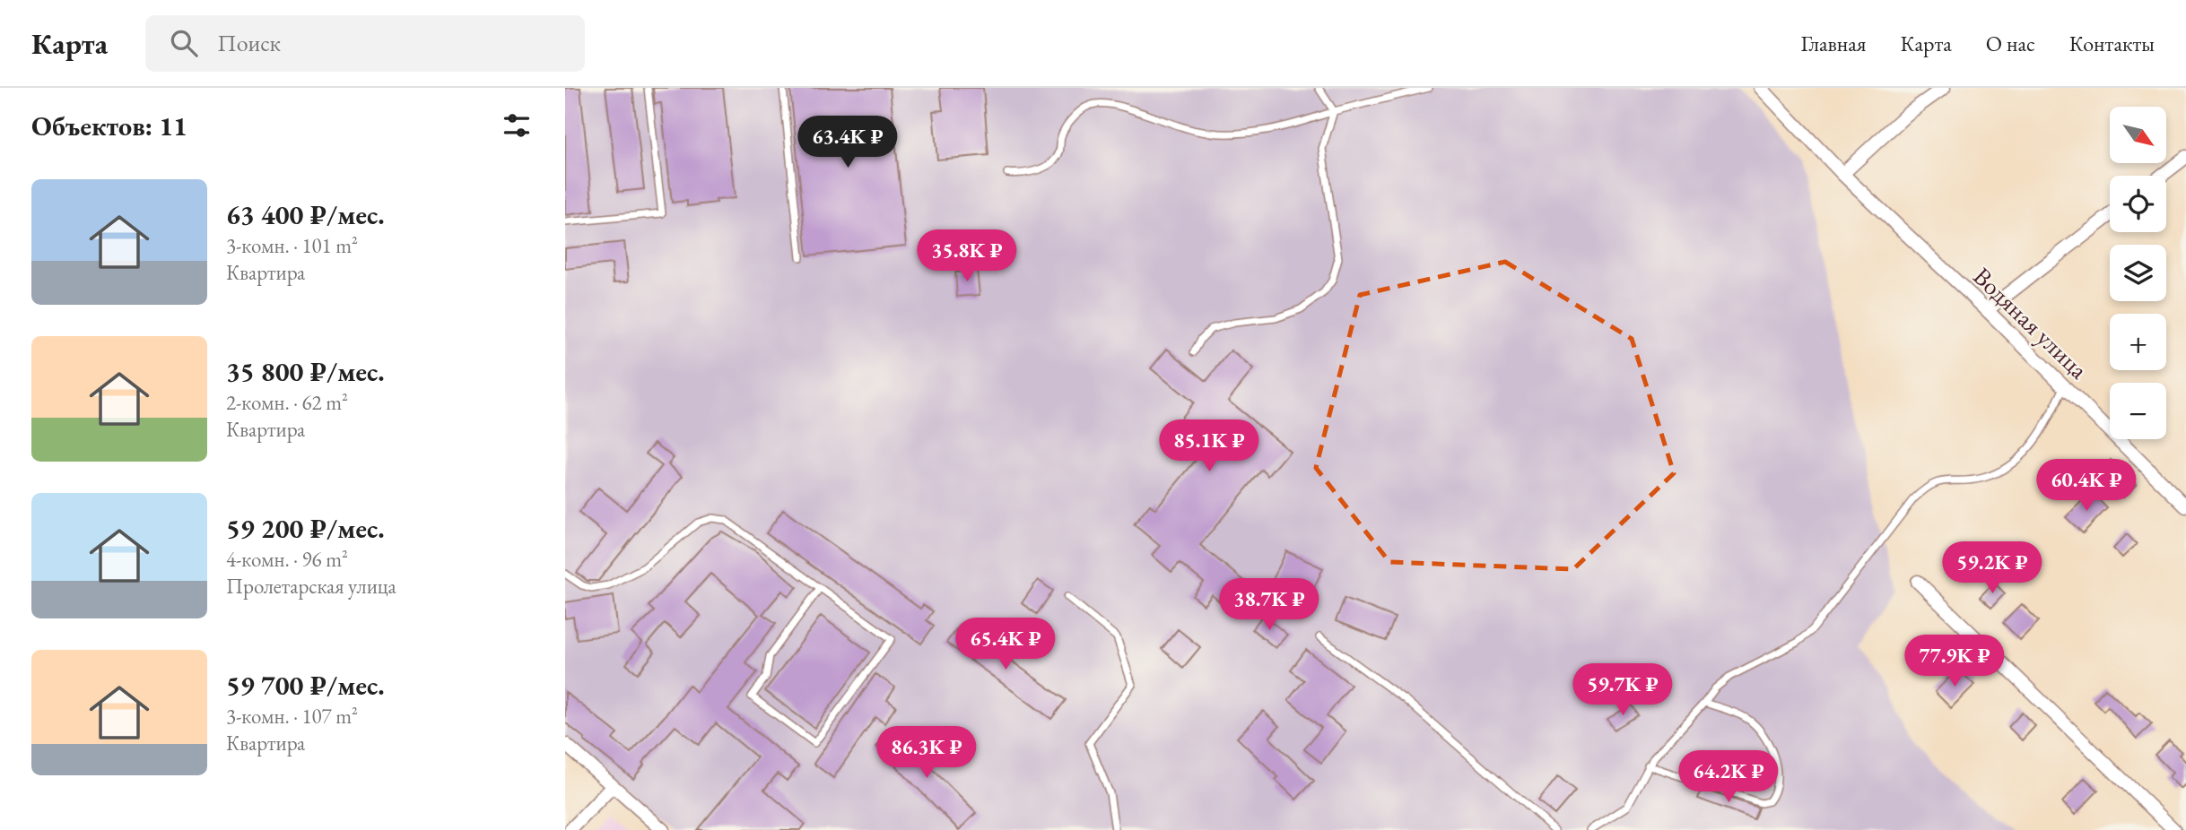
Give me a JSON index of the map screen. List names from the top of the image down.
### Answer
{
  "streets": {
    "street": ["Водяная улица"]
  },
  "north": "bottom right",
  "page": {
    "header": "Карта",
    "search": "Поиск",
    "nav": [
      "Главная",
      "Карта",
      "О нас",
      "Контакты"
    ],
    "heading": "Объектов: 11",
    "map_buttons": ["+", "−"],
    "price": [
      "63.4K ₽",
      "35.8K ₽",
      "85.1K ₽",
      "60.4K ₽",
      "59.2K ₽",
      "38.7K ₽",
      "65.4K ₽",
      "77.9K ₽",
      "59.7K ₽",
      "86.3K ₽",
      "64.2K ₽"
    ],
    "list": [
      {
        "name": "63 400 ₽/мес.",
        "note": "3-комн. · 101 m² · Квартира"
      },
      {
        "name": "35 800 ₽/мес.",
        "note": "2-комн. · 62 m² · Квартира"
      },
      {
        "name": "59 200 ₽/мес.",
        "note": "4-комн. · 96 m² · Пролетарская улица"
      },
      {
        "name": "59 700 ₽/мес.",
        "note": "3-комн. · 107 m² · Квартира"
      }
    ]
  }
}
